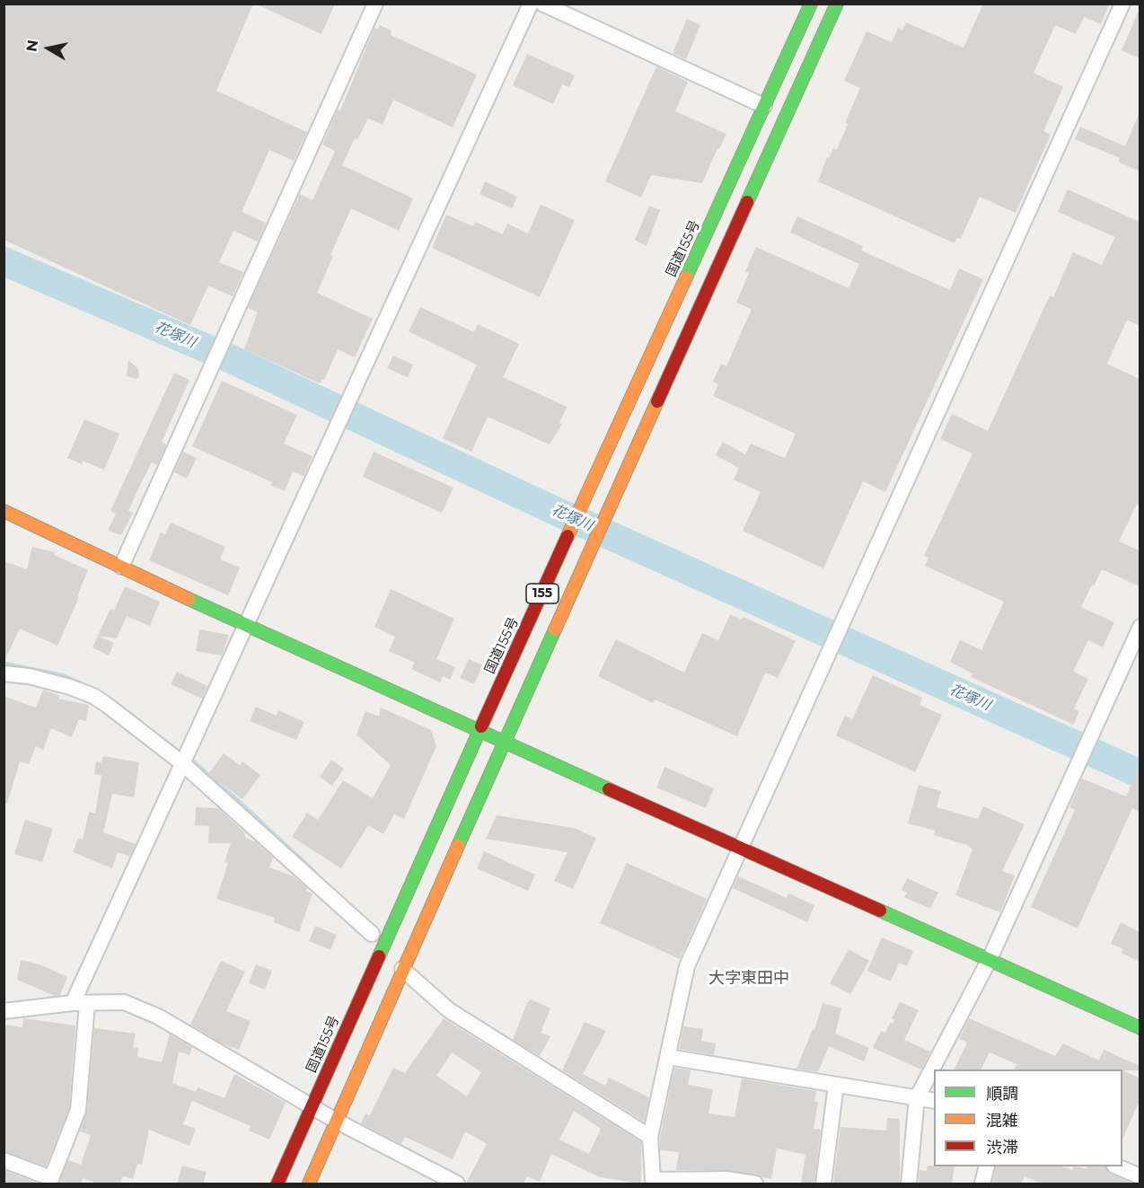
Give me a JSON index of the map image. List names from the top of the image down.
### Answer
{
  "streets": {
    "main road": ["国道155号", "155"]
  },
  "districts": ["大字東田中"],
  "water": ["花塚川"],
  "legend": ["順調", "混雑", "渋滞"],
  "north": "left"
}
